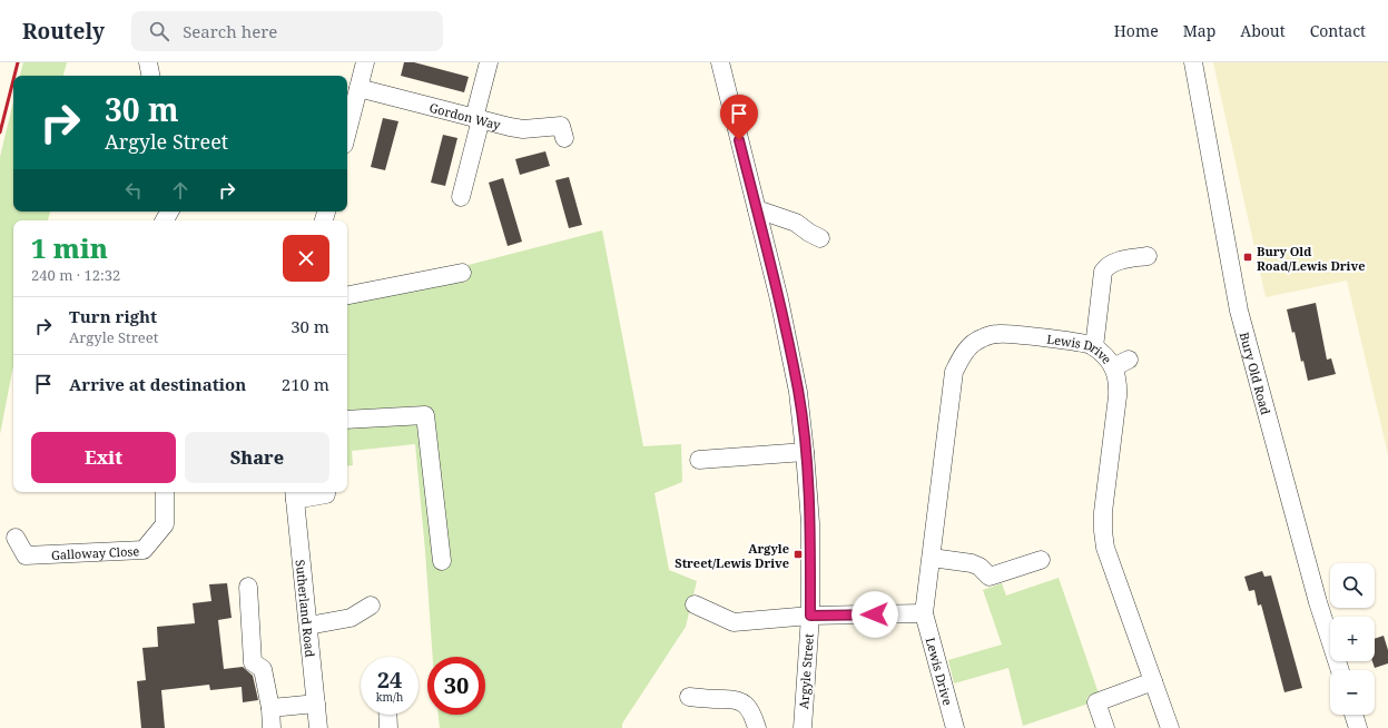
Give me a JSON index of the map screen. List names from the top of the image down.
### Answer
{
  "streets": {
    "street": [
      "Gordon Way",
      "Lewis Drive",
      "Bury Old Road",
      "Galloway Close",
      "Sutherland Road",
      "Argyle Street"
    ]
  },
  "places": {
    "transit": ["Bury Old Road/Lewis Drive", "Argyle Street/Lewis Drive"]
  },
  "page": {
    "header": "Routely",
    "search": "Search here",
    "nav": [
      "Home",
      "Map",
      "About",
      "Contact"
    ],
    "turn": ["30 m", "Argyle Street"],
    "heading": ["1 min", "240 m · 12:32"],
    "list": [
      {
        "name": "Turn right",
        "note": "Argyle Street",
        "value": "30 m"
      },
      {
        "name": "Arrive at destination",
        "value": "210 m"
      }
    ],
    "buttons": ["Exit", "Share"],
    "map_buttons": ["+", "−"],
    "speed": "24 km/h",
    "limit": "30"
  }
}
